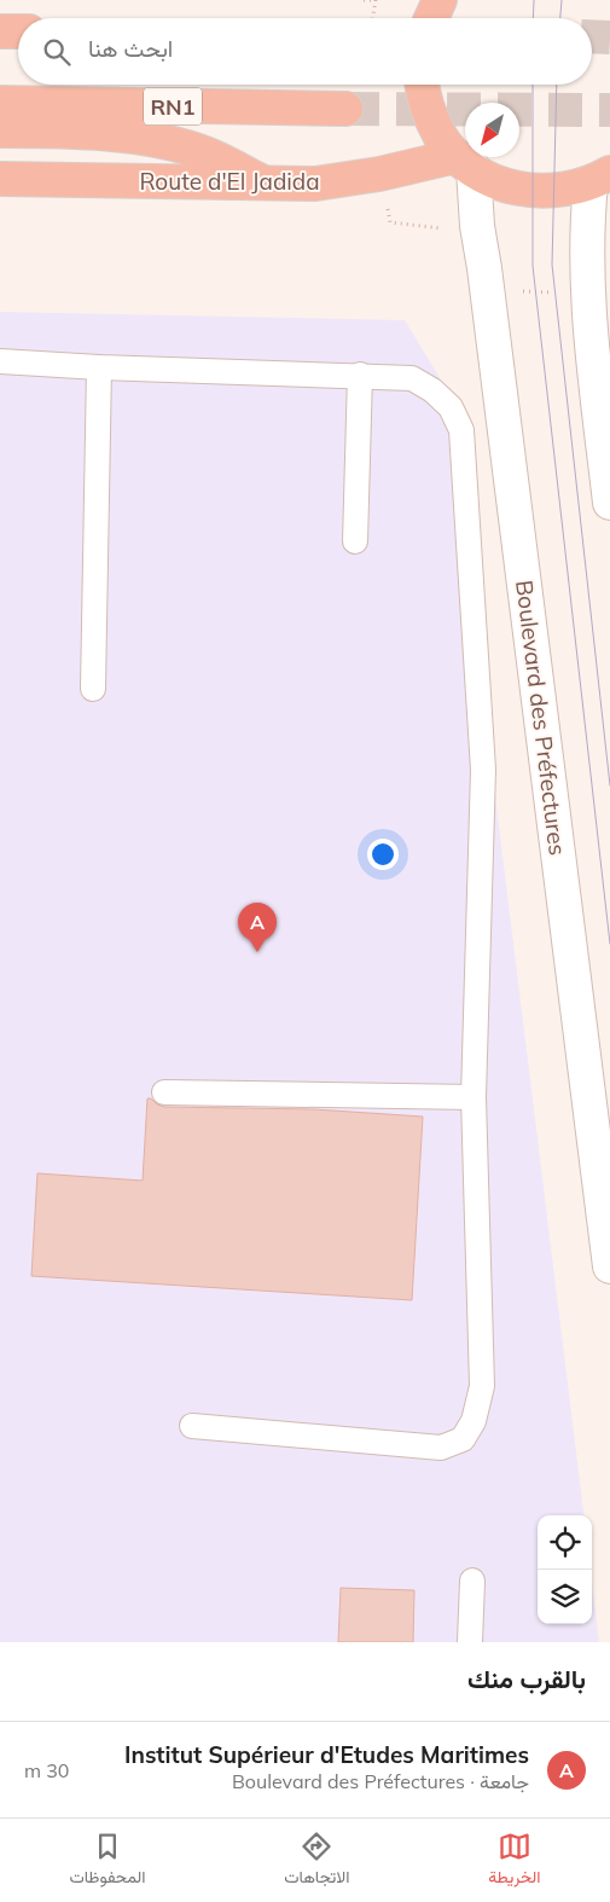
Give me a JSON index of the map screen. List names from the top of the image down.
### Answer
{
  "streets": {
    "highway": ["RN1", "Route d'El Jadida"],
    "street": ["Boulevard des Préfectures"]
  },
  "crossings": [
    ["Route d'El Jadida", "Boulevard des Préfectures"]
  ],
  "north": "bottom left",
  "page": {
    "search": "ابحث هنا",
    "pins": "A",
    "heading": "بالقرب منك",
    "list": [
      {
        "mark": "A",
        "name": "Institut Supérieur d'Etudes Maritimes",
        "note": "جامعة · Boulevard des Préfectures",
        "value": "30 m"
      }
    ],
    "nav": ["الخريطة", "الاتجاهات", "المحفوظات"]
  }
}
